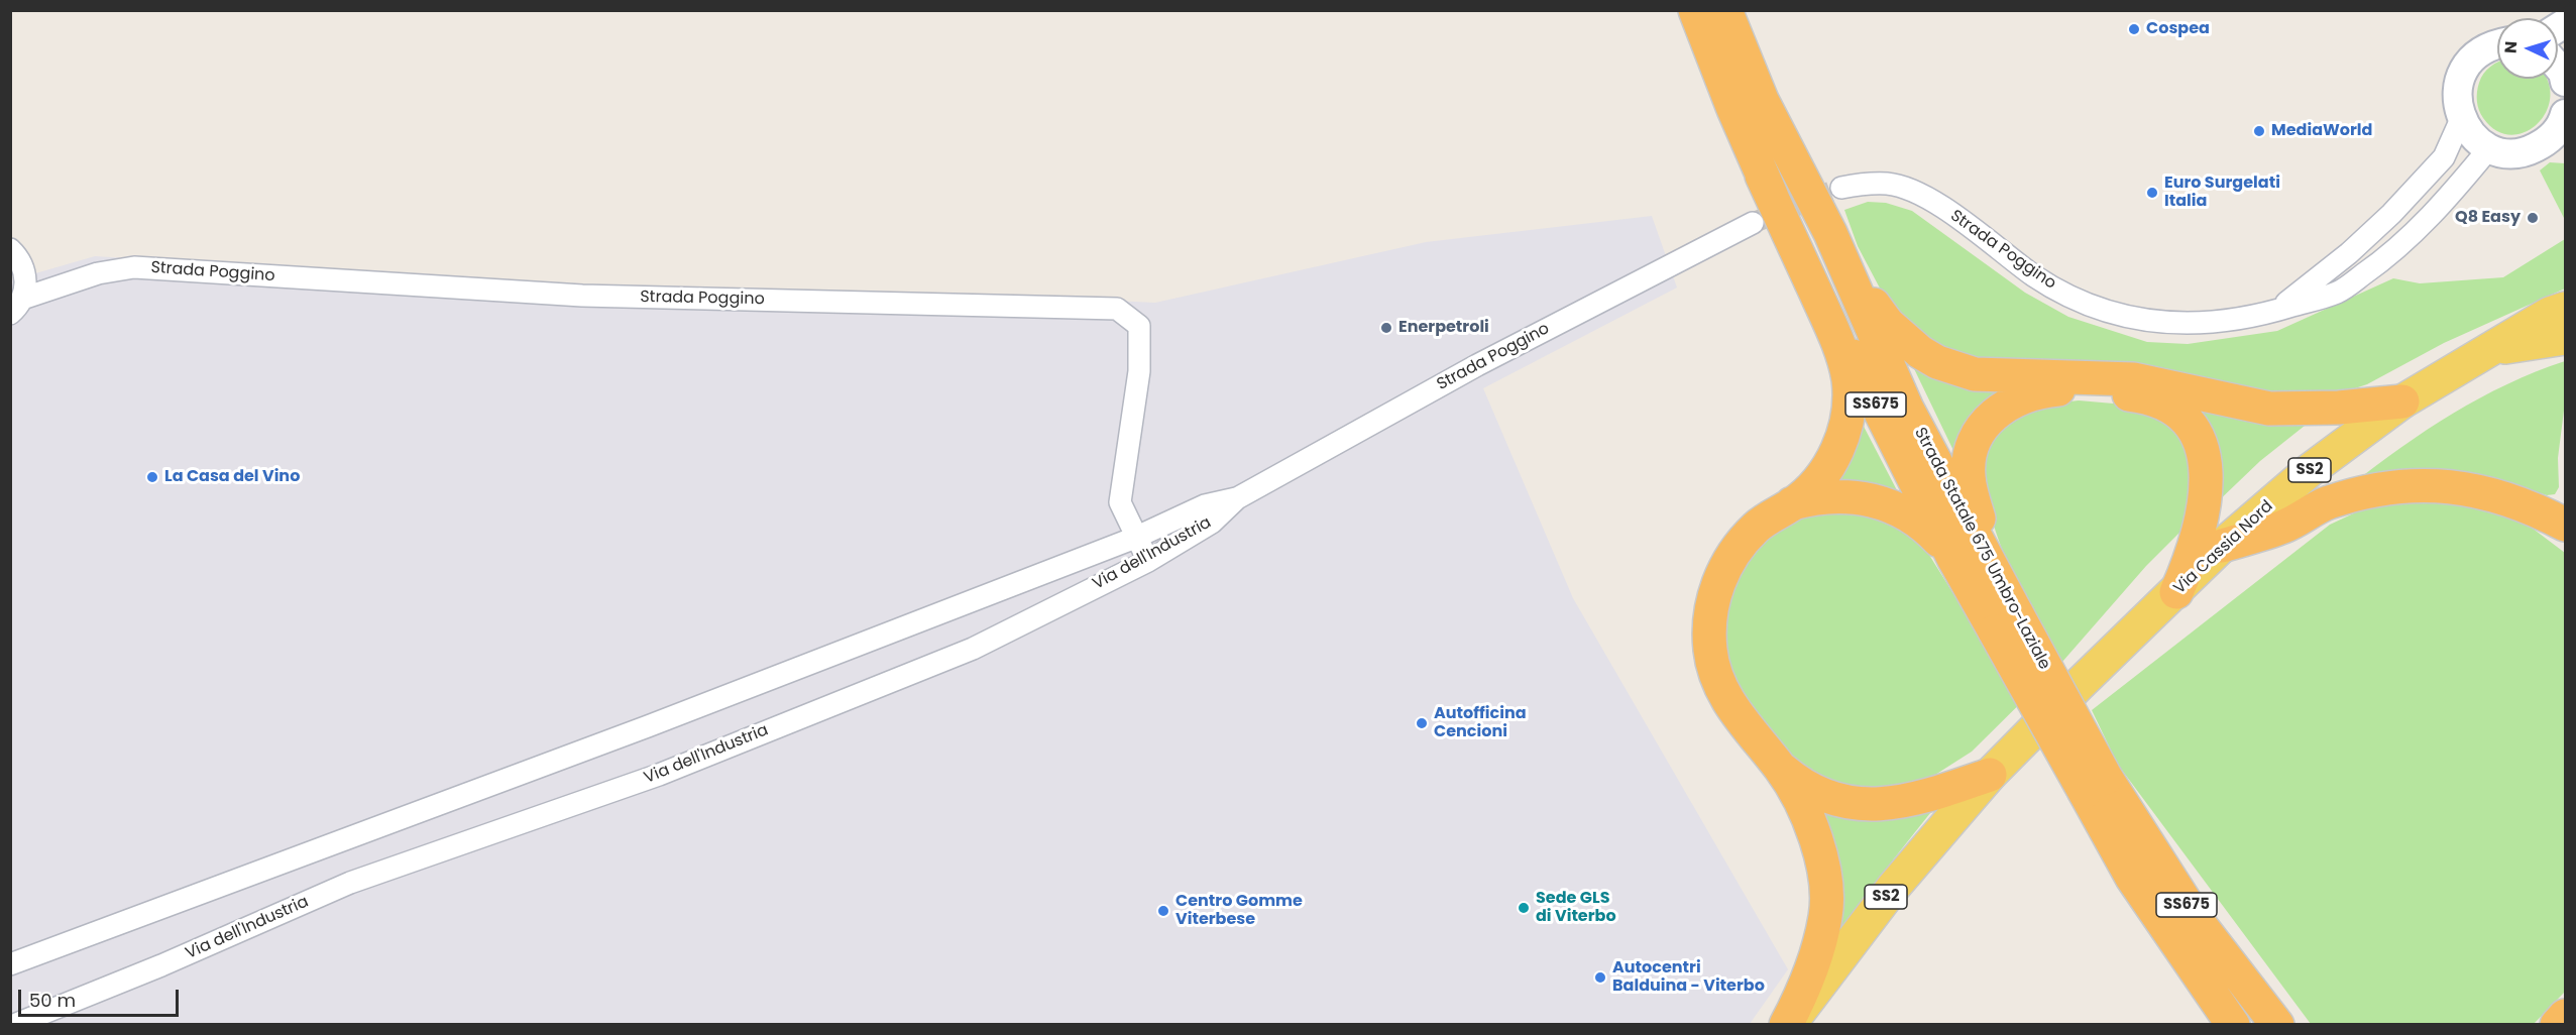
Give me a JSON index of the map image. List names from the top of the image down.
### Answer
{
  "streets": {
    "highway": ["SS675", "Strada Statale 675 Umbro-Laziale"],
    "main road": ["SS2", "Via Cassia Nord"],
    "street": ["Strada Poggino", "Via dell'Industria"]
  },
  "crossings": [
    ["Strada Poggino", "Via dell'Industria"]
  ],
  "places": [
    "Cospea",
    "MediaWorld",
    "Euro Surgelati Italia",
    "Q8 Easy",
    "Enerpetroli",
    "La Casa del Vino",
    "Autofficina Cencioni",
    "Sede GLS di Viterbo",
    "Centro Gomme Viterbese",
    "Autocentri Balduina - Viterbo"
  ],
  "scale_bar": "50 m",
  "north": "left"
}
